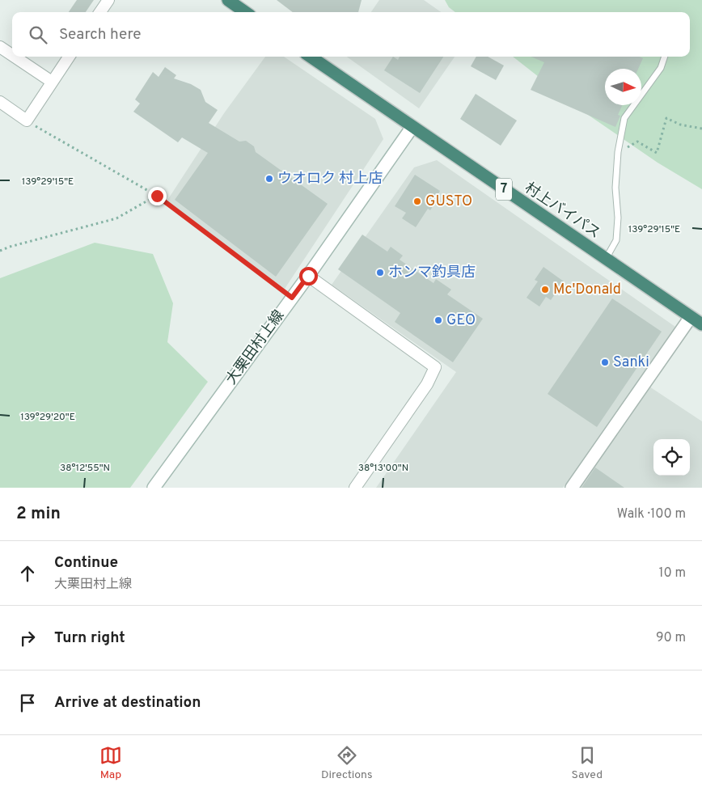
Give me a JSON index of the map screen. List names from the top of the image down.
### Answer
{
  "streets": {
    "highway": ["7", "村上バイパス"],
    "main road": ["大栗田村上線"]
  },
  "crossings": [
    ["村上バイパス", "大栗田村上線"]
  ],
  "places": [
    "ウオロク 村上店",
    "GUSTO",
    "ホンマ釣具店",
    "Mc'Donald",
    "GEO",
    "Sanki"
  ],
  "north": "right",
  "page": {
    "search": "Search here",
    "heading": ["2 min", "Walk · 100 m"],
    "list": [
      ["Continue", "大栗田村上線", "10 m"],
      ["Turn right", "90 m"],
      "Arrive at destination"
    ],
    "nav": ["Map", "Directions", "Saved"]
  },
  "coordinates": [
    "139°29'15\"E",
    "139°29'20\"E",
    "38°12'55\"N",
    "38°13'00\"N"
  ]
}
